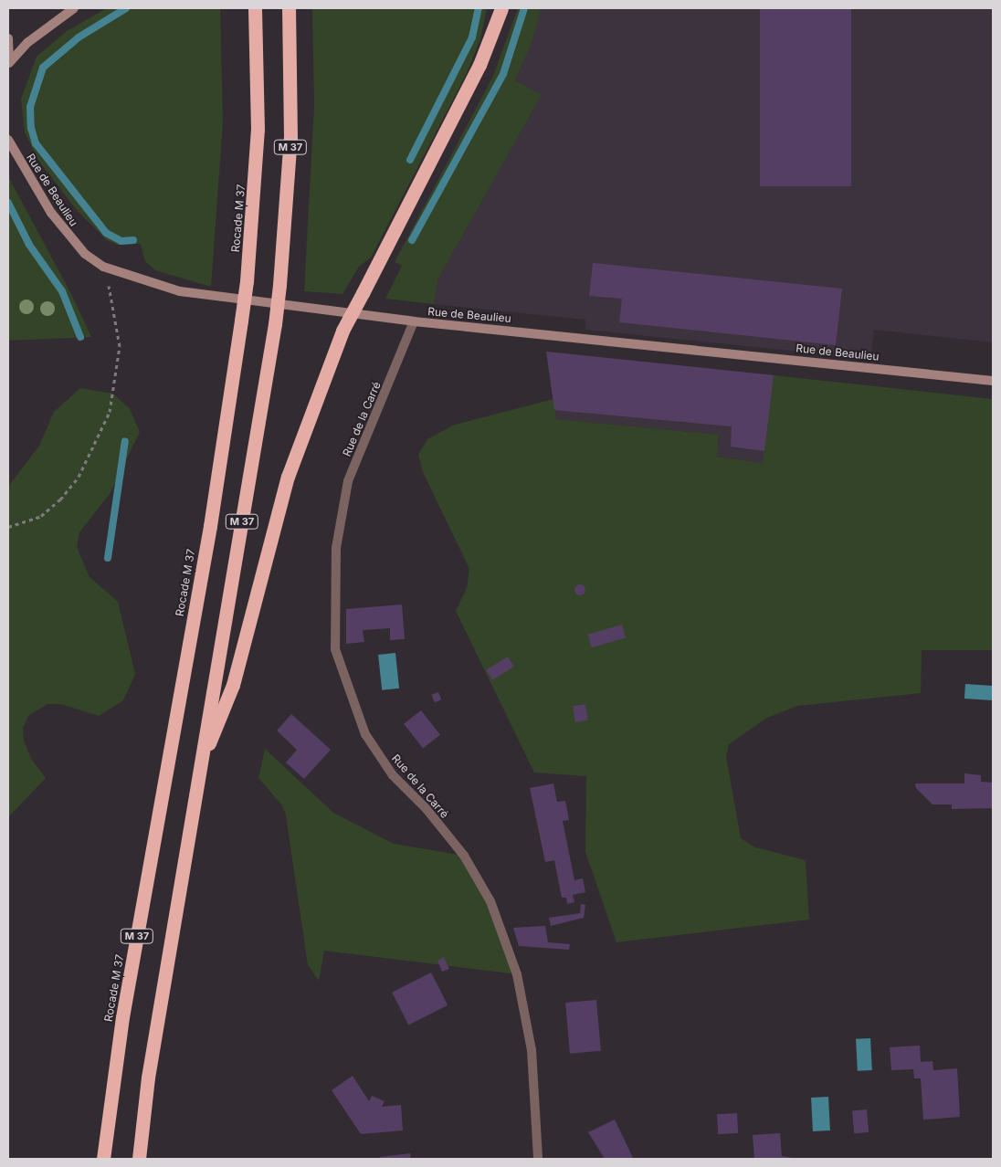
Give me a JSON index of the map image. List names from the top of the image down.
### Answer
{
  "streets": {
    "highway": ["M 37", "Rocade M 37"],
    "street": ["Rue de Beaulieu", "Rue de la Carré"]
  },
  "crossings": [
    ["Rue de Beaulieu", "Rue de la Carré"]
  ]
}
